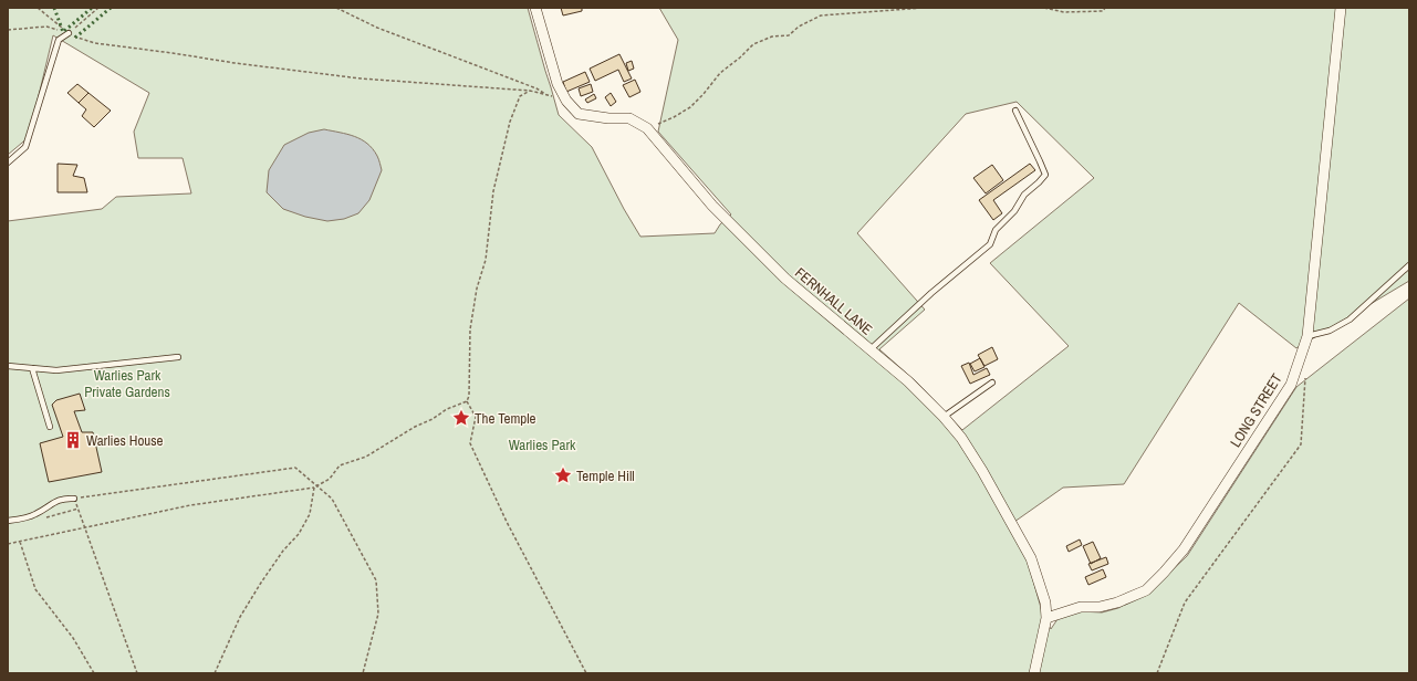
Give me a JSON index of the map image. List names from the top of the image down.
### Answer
{
  "streets": {
    "street": ["FERNHALL LANE", "LONG STREET"]
  },
  "crossings": [
    ["FERNHALL LANE", "LONG STREET"]
  ],
  "parks": ["Warlies Park Private Gardens", "Warlies Park"],
  "places": {
    "place": ["The Temple", "Temple Hill"],
    "building": ["Warlies House"]
  }
}
